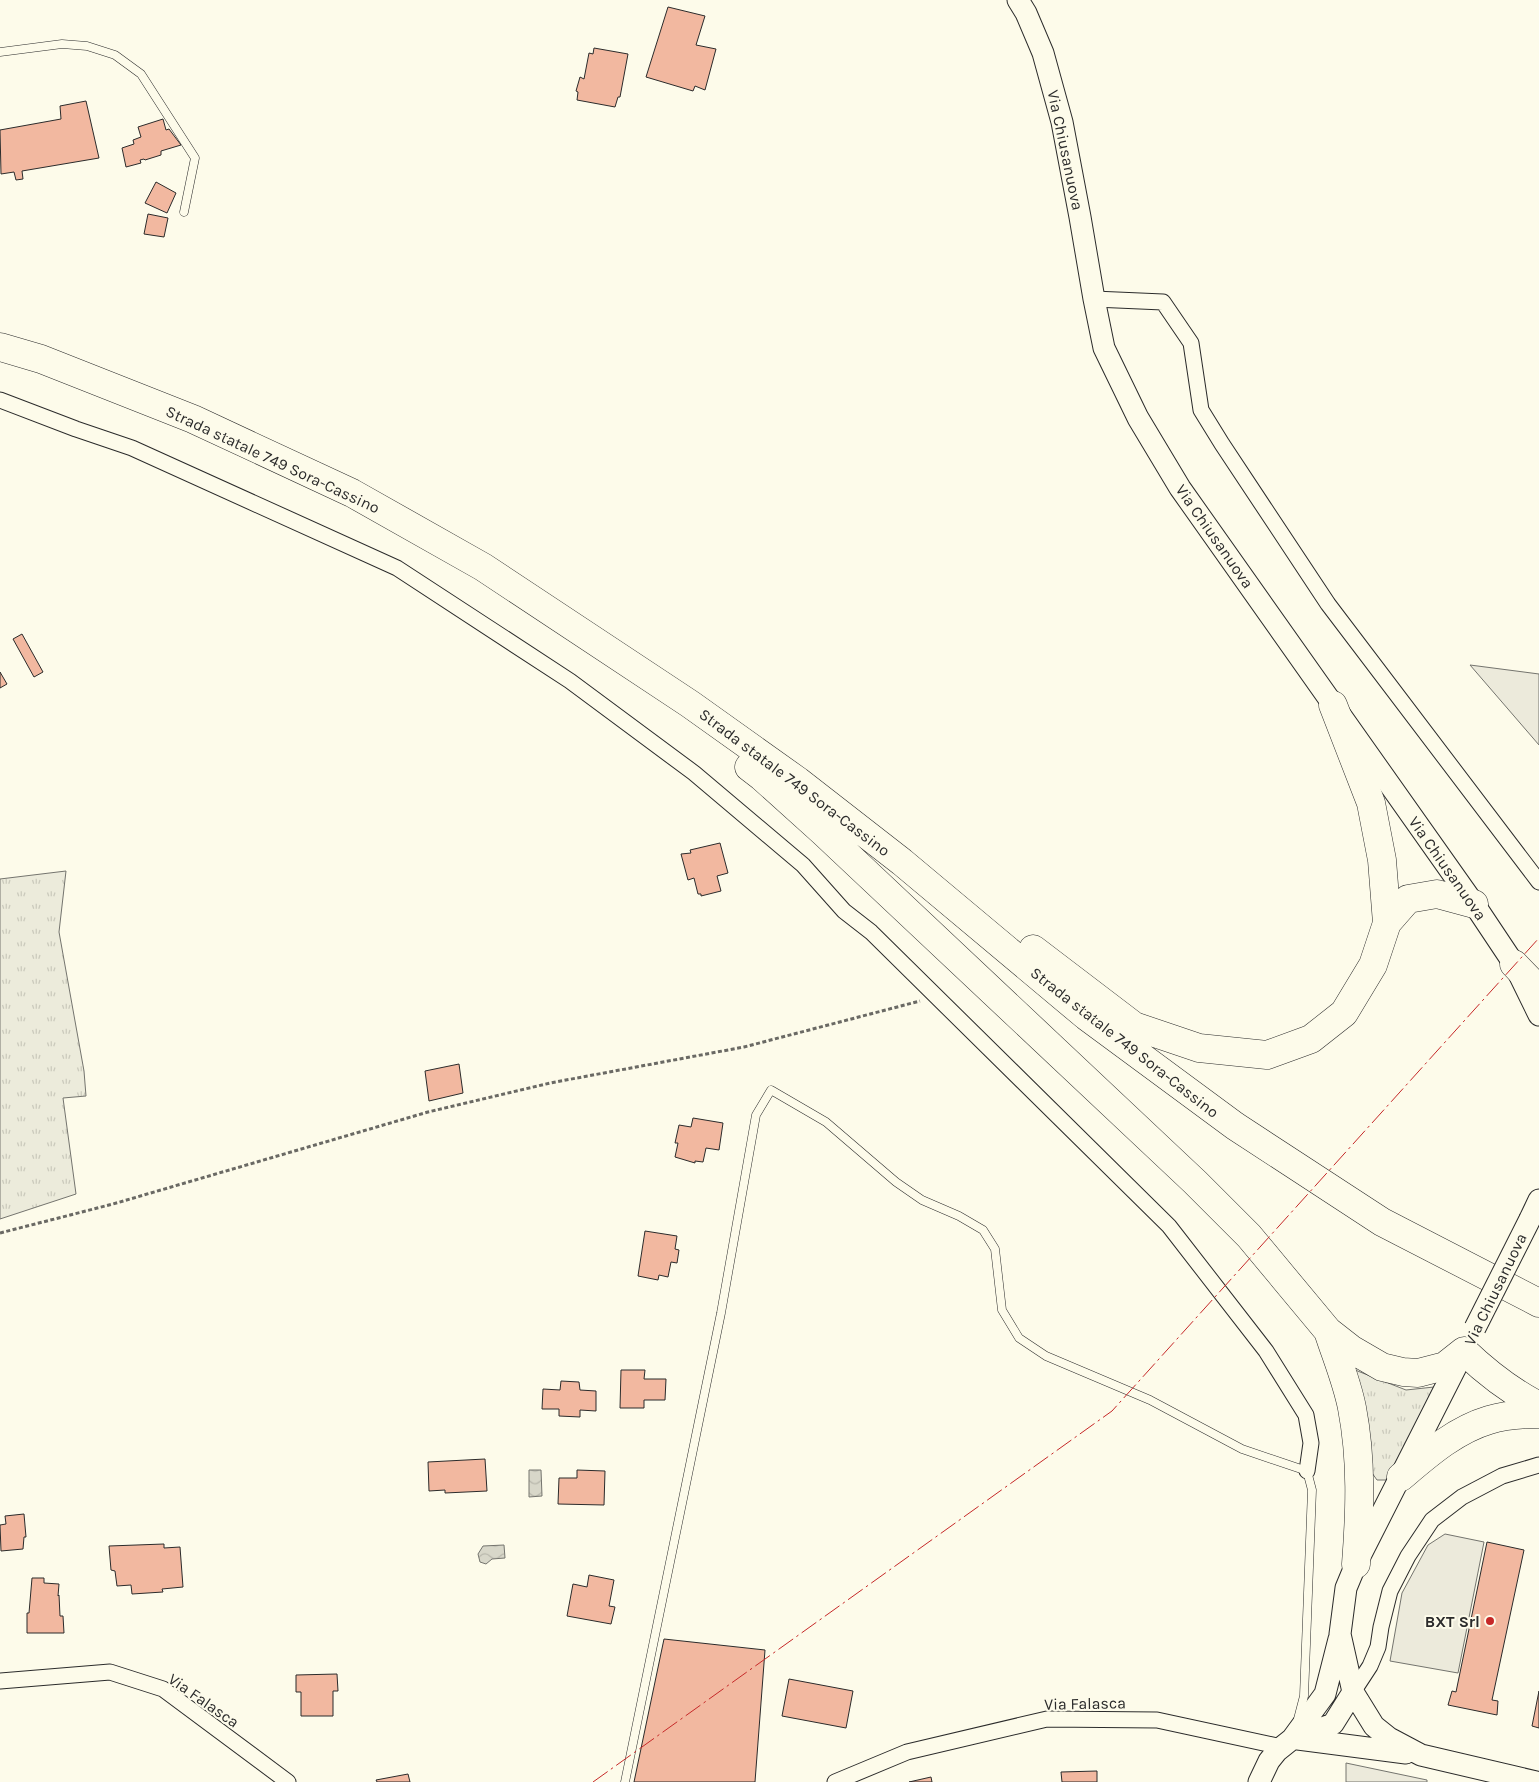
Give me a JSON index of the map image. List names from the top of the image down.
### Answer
{
  "streets": {
    "highway": ["Strada statale 749 Sora-Cassino"],
    "street": ["Via Chiusanuova", "Via Falasca"]
  },
  "places": ["BXT Srl"]
}
